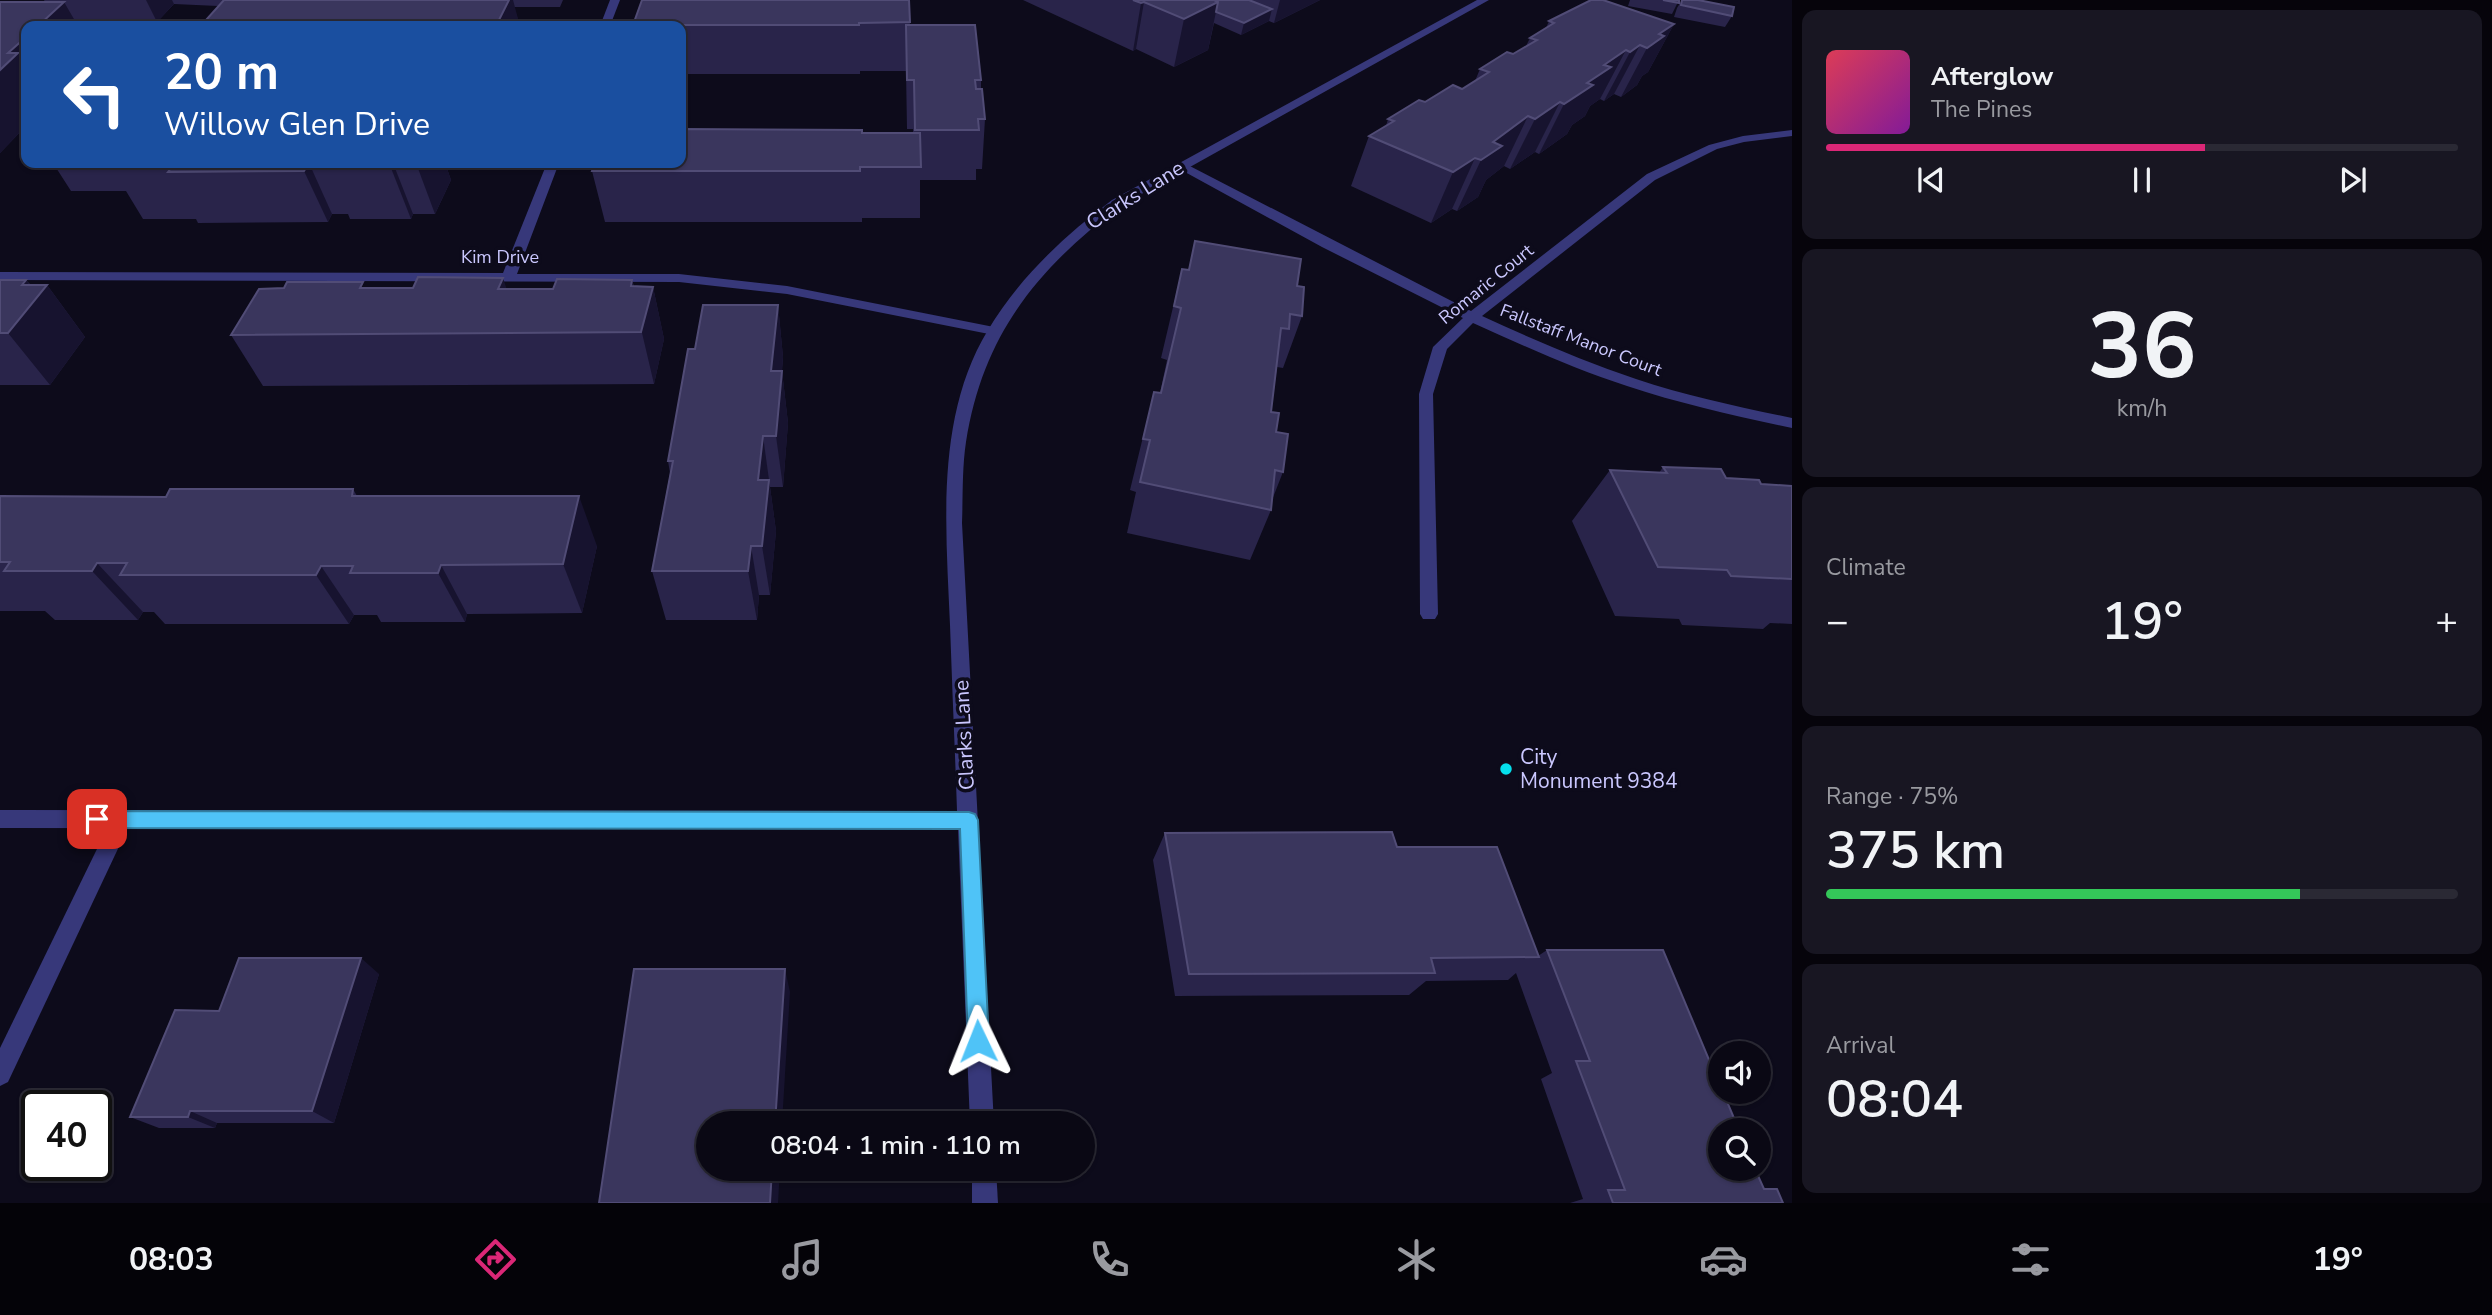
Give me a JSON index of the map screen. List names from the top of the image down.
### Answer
{
  "streets": {
    "street": [
      "Clarks Lane",
      "Kim Drive",
      "Romaric Court",
      "Fallstaff Manor Court"
    ]
  },
  "crossings": [
    ["Clarks Lane", "Kim Drive"],
    ["Clarks Lane", "Fallstaff Manor Court"],
    ["Romaric Court", "Fallstaff Manor Court"]
  ],
  "places": ["City Monument 9384"],
  "page": {
    "turn": ["20 m", "Willow Glen Drive"],
    "song": ["Afterglow", "The Pines"],
    "tile": [
      ["36", "km/h"],
      "Climate",
      ["Range · 75%", "375 km"],
      ["Arrival", "08:04"]
    ],
    "heat": ["−", "19°", "+"],
    "limit": "40",
    "trip": "08:04 · 1 min · 110 m",
    "tabs": ["08:03", "19°"]
  }
}
